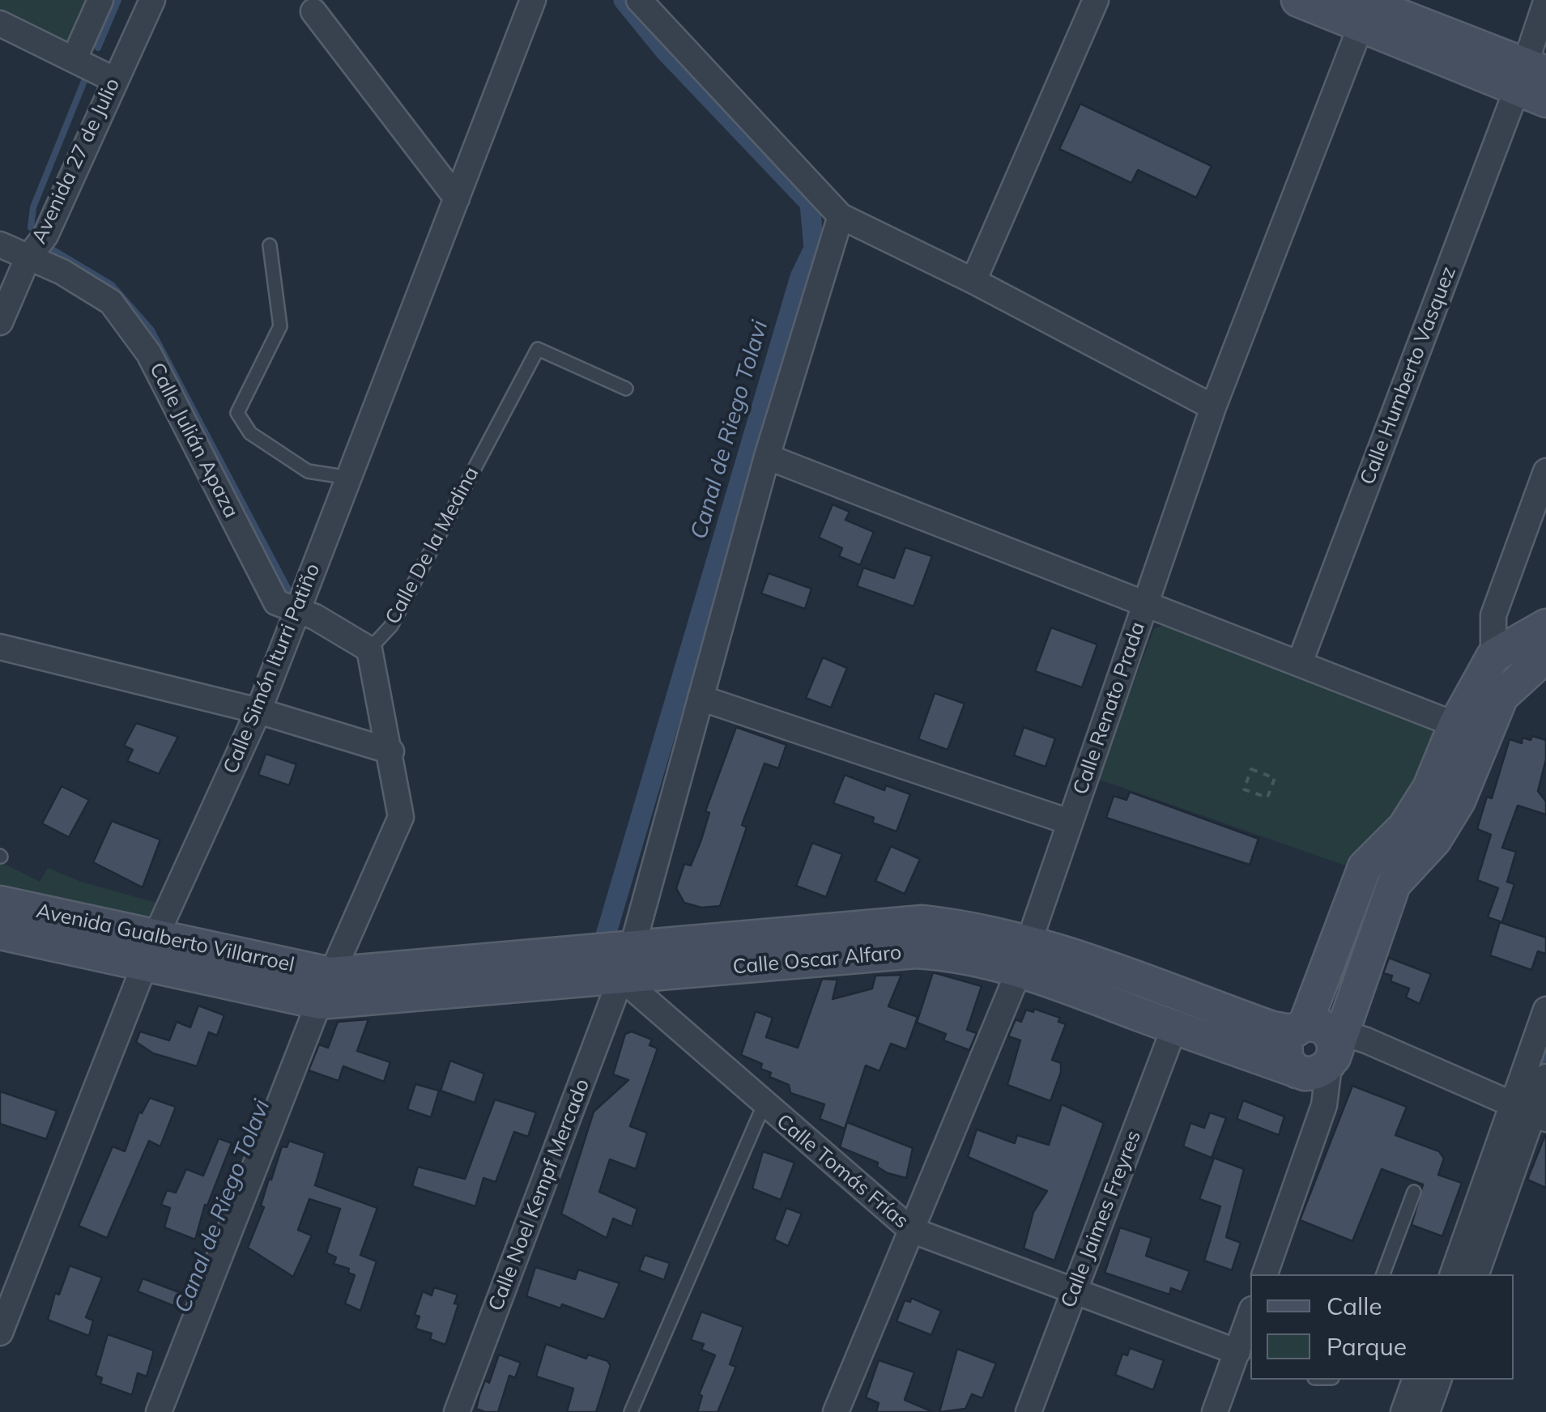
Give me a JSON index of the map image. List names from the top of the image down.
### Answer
{
  "streets": {
    "main road": ["Avenida Gualberto Villarroel", "Calle Oscar Alfaro"],
    "street": [
      "Avenida 27 de Julio",
      "Calle Humberto Vasquez",
      "Calle Julián Apaza",
      "Calle Simón Iturri Patiño",
      "Calle Renato Prada",
      "Calle Tomás Frías",
      "Calle Noel Kempf Mercado",
      "Calle Jaimes Freyres"
    ],
    "lane": ["Calle De la Medina"]
  },
  "crossings": [
    ["Avenida 27 de Julio", "Calle Julián Apaza"],
    ["Calle Julián Apaza", "Calle De la Medina"],
    ["Calle Julián Apaza", "Calle Simón Iturri Patiño"],
    ["Calle Simón Iturri Patiño", "Avenida Gualberto Villarroel"],
    ["Calle Renato Prada", "Calle Oscar Alfaro"],
    ["Calle Renato Prada", "Calle Tomás Frías"],
    ["Avenida Gualberto Villarroel", "Calle Oscar Alfaro"],
    ["Calle Oscar Alfaro", "Calle Tomás Frías"],
    ["Calle Oscar Alfaro", "Calle Noel Kempf Mercado"],
    ["Calle Oscar Alfaro", "Calle Jaimes Freyres"],
    ["Calle Tomás Frías", "Calle Noel Kempf Mercado"],
    ["Calle Tomás Frías", "Calle Jaimes Freyres"]
  ],
  "water": ["Canal de Riego Tolavi"],
  "legend": ["Calle", "Parque"]
}
